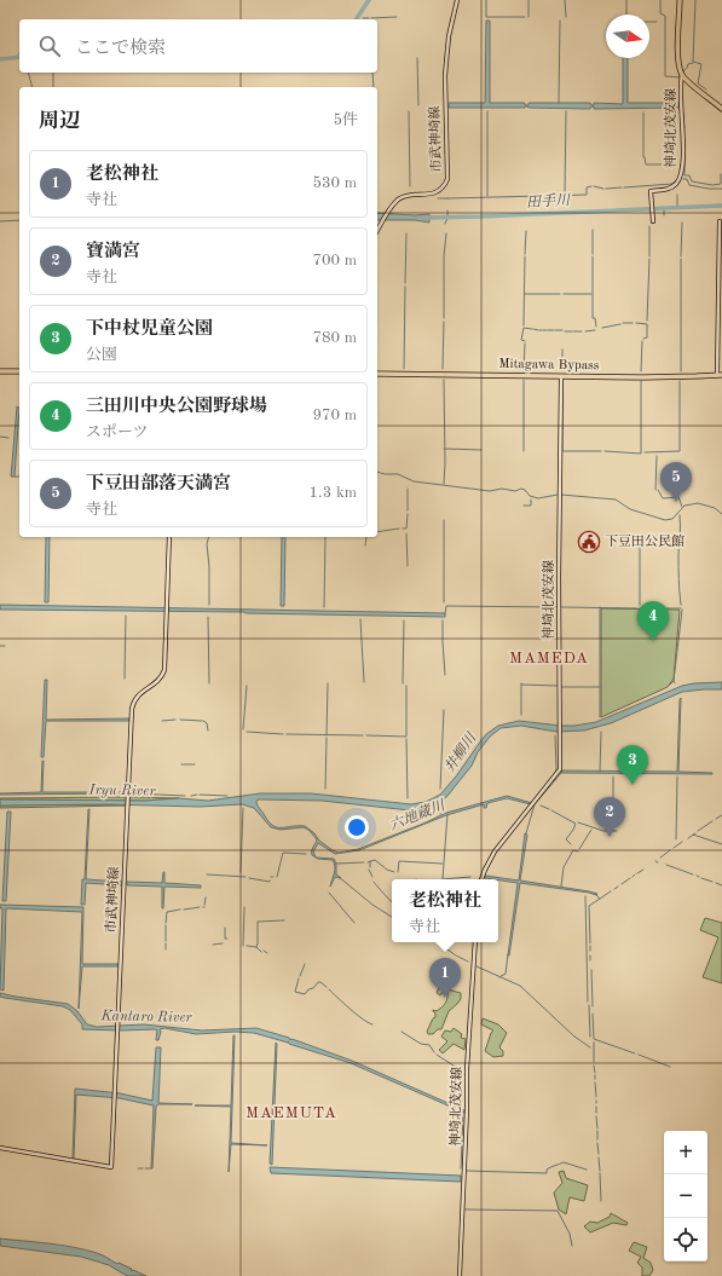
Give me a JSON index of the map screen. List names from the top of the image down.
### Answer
{
  "streets": {
    "highway": ["Mitagawa Bypass"],
    "main road": ["神埼北茂安線", "市武神埼線"]
  },
  "crossings": [
    ["神埼北茂安線", "Mitagawa Bypass"]
  ],
  "districts": ["MAMEDA", "MAEMUTA"],
  "water": [
    "田手川",
    "井柳川",
    "Iryu River",
    "六地蔵川",
    "Kantaro River"
  ],
  "places": {
    "public building": ["下豆田公民館"]
  },
  "north": "right",
  "page": {
    "search": "ここで検索",
    "heading": ["周辺", "5件"],
    "list": [
      {
        "mark": "1",
        "name": "老松神社",
        "note": "寺社",
        "value": "530 m"
      },
      {
        "mark": "2",
        "name": "寶満宮",
        "note": "寺社",
        "value": "700 m"
      },
      {
        "mark": "3",
        "name": "下中杖児童公園",
        "note": "公園",
        "value": "780 m"
      },
      {
        "mark": "4",
        "name": "三田川中央公園野球場",
        "note": "スポーツ",
        "value": "970 m"
      },
      {
        "mark": "5",
        "name": "下豆田部落天満宮",
        "note": "寺社",
        "value": "1.3 km"
      }
    ],
    "pins": [
      "5",
      "4",
      "3",
      "2",
      "1"
    ],
    "popup": ["老松神社", "寺社"],
    "map_buttons": ["+", "−"]
  }
}
